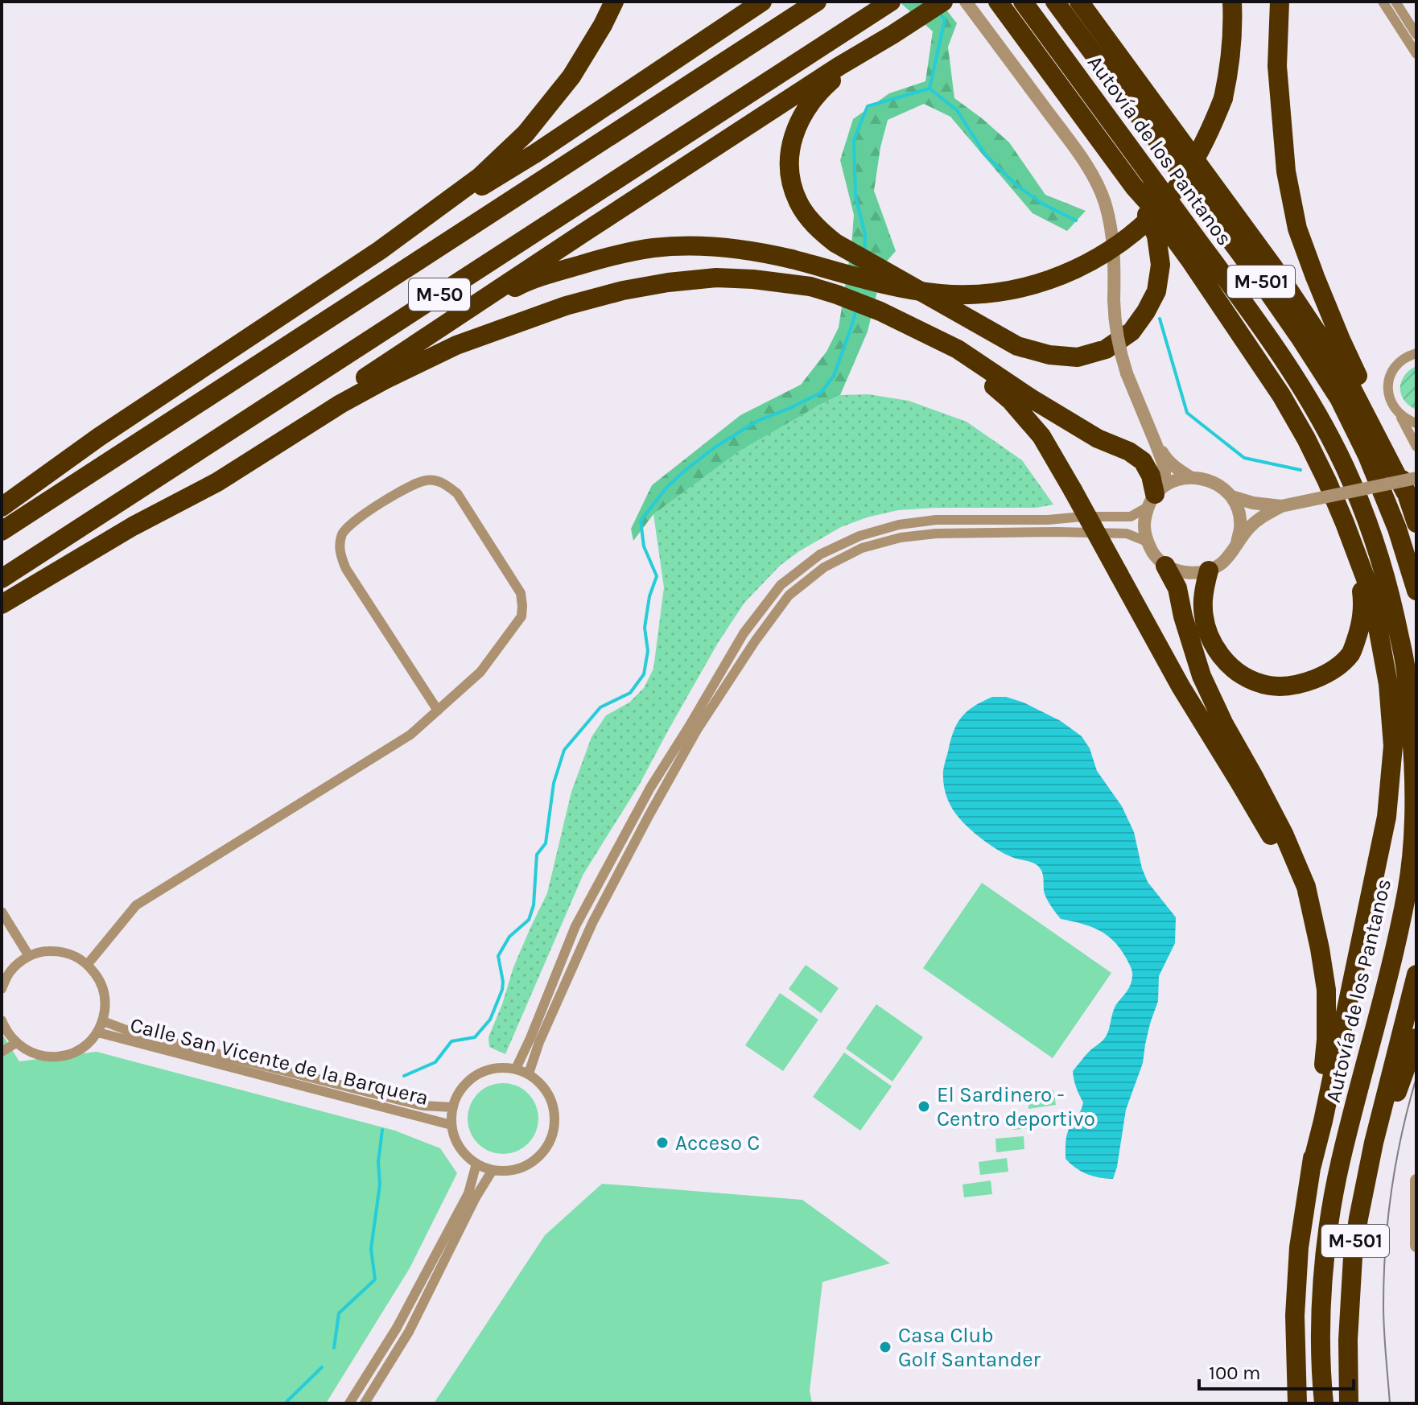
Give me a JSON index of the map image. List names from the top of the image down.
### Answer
{
  "streets": {
    "highway": ["Autovía de los Pantanos", "M-501", "M-50"],
    "street": ["Calle San Vicente de la Barquera"]
  },
  "places": ["El Sardinero - Centro deportivo", "Acceso C", "Casa Club Golf Santander"],
  "scale_bar": "100 m"
}
